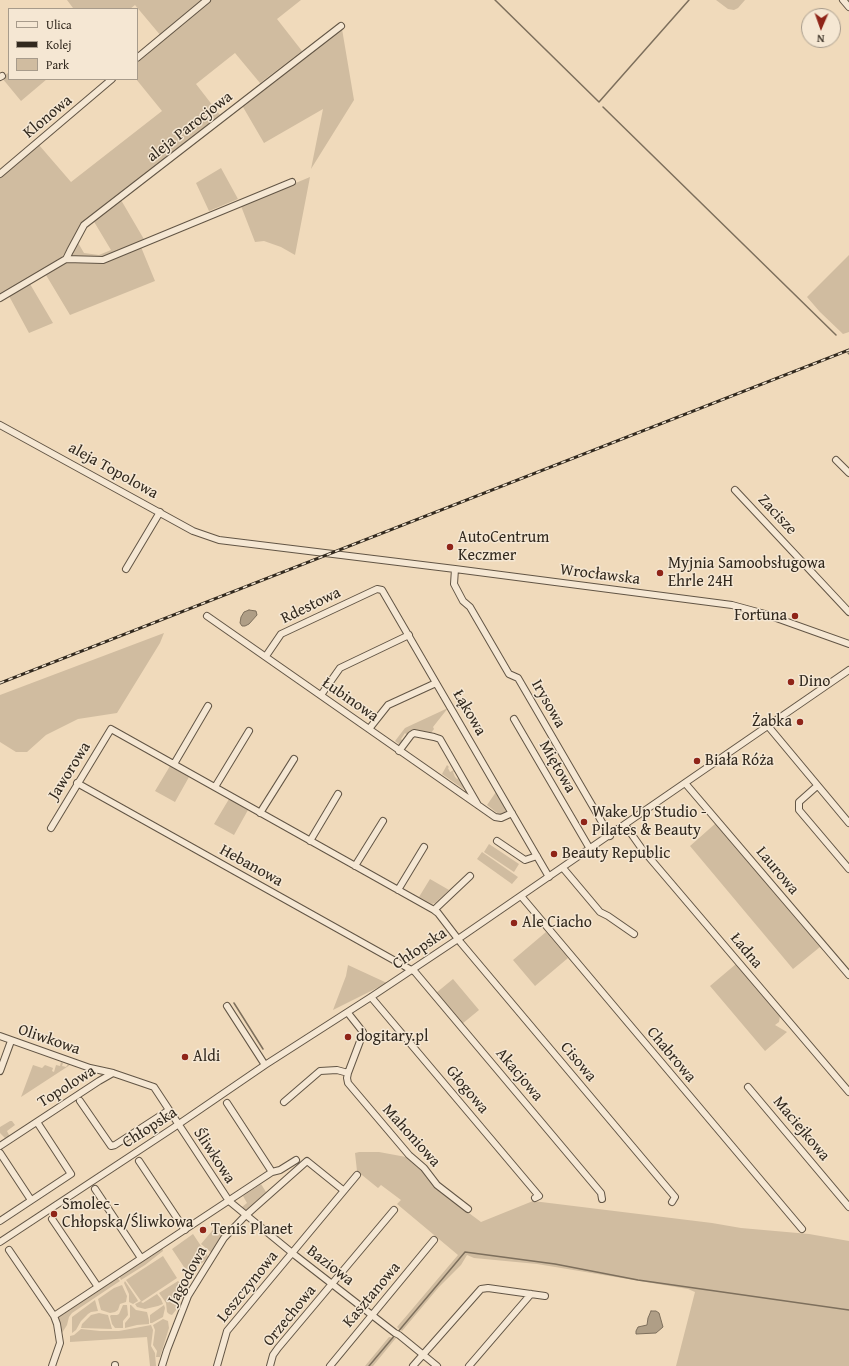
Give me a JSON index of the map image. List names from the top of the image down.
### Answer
{
  "streets": {
    "street": [
      "Klonowa",
      "aleja Parocjowa",
      "aleja Topolowa",
      "Zacisze",
      "Wrocławska",
      "Rdestowa",
      "Łubinowa",
      "Irysowa",
      "Łąkowa",
      "Miętowa",
      "Jaworowa",
      "Hebanowa",
      "Laurowa",
      "Chłopska",
      "Ładna",
      "Oliwkowa",
      "Chabrowa",
      "Cisowa",
      "Akacjowa",
      "Topolowa",
      "Głogowa",
      "Maciejkowa",
      "Mahoniowa",
      "Śliwkowa",
      "Baziowa",
      "Jagodowa",
      "Leszczynowa",
      "Kasztanowa",
      "Orzechowa"
    ]
  },
  "crossings": [
    ["aleja Topolowa", "Wrocławska"],
    ["Wrocławska", "Irysowa"],
    ["Rdestowa", "Łubinowa"],
    ["Rdestowa", "Łąkowa"],
    ["Łubinowa", "Łąkowa"],
    ["Irysowa", "Chłopska"],
    ["Łąkowa", "Chłopska"],
    ["Miętowa", "Chłopska"],
    ["Jaworowa", "Hebanowa"],
    ["Hebanowa", "Chłopska"],
    ["Hebanowa", "Akacjowa"],
    ["Laurowa", "Chłopska"],
    ["Chłopska", "Ładna"],
    ["Chłopska", "Chabrowa"],
    ["Chłopska", "Cisowa"],
    ["Chłopska", "Akacjowa"],
    ["Chłopska", "Topolowa"],
    ["Chłopska", "Głogowa"],
    ["Chłopska", "Śliwkowa"],
    ["Oliwkowa", "Topolowa"],
    ["Topolowa", "Śliwkowa"],
    ["Śliwkowa", "Baziowa"],
    ["Baziowa", "Jagodowa"],
    ["Baziowa", "Leszczynowa"],
    ["Baziowa", "Kasztanowa"],
    ["Baziowa", "Orzechowa"],
    ["Jagodowa", "Leszczynowa"]
  ],
  "places": [
    "AutoCentrum Keczmer",
    "Myjnia Samoobsługowa Ehrle 24H",
    "Fortuna",
    "Dino",
    "Żabka",
    "Biała Róża",
    "Wake Up Studio - Pilates & Beauty",
    "Beauty Republic",
    "Ale Ciacho",
    "dogitary.pl",
    "Aldi",
    "Smolec - Chłopska/Śliwkowa",
    "Tenis Planet"
  ],
  "legend": ["Ulica", "Kolej", "Park"],
  "north": "bottom"
}
